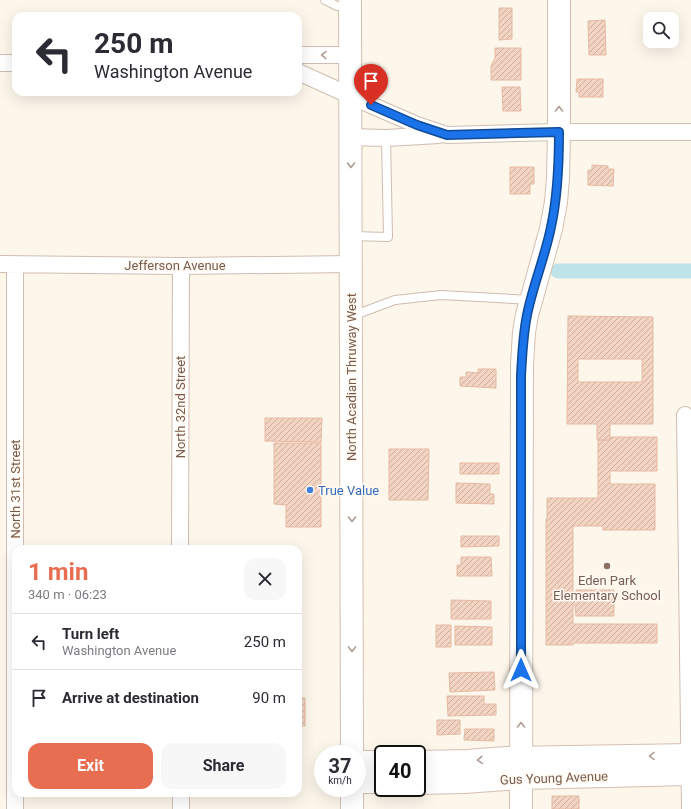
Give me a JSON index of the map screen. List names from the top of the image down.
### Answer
{
  "streets": {
    "street": [
      "Jefferson Avenue",
      "North Acadian Thruway West",
      "North 32nd Street",
      "North 31st Street",
      "Gus Young Avenue"
    ]
  },
  "crossings": [
    ["Jefferson Avenue", "North Acadian Thruway West"],
    ["Jefferson Avenue", "North 32nd Street"],
    ["Jefferson Avenue", "North 31st Street"]
  ],
  "places": ["True Value", "Eden Park Elementary School"],
  "page": {
    "turn": ["250 m", "Washington Avenue"],
    "heading": ["1 min", "340 m · 06:23"],
    "list": [
      {
        "name": "Turn left",
        "note": "Washington Avenue",
        "value": "250 m"
      },
      {
        "name": "Arrive at destination",
        "value": "90 m"
      }
    ],
    "buttons": ["Exit", "Share"],
    "speed": "37 km/h",
    "limit": "40"
  }
}
